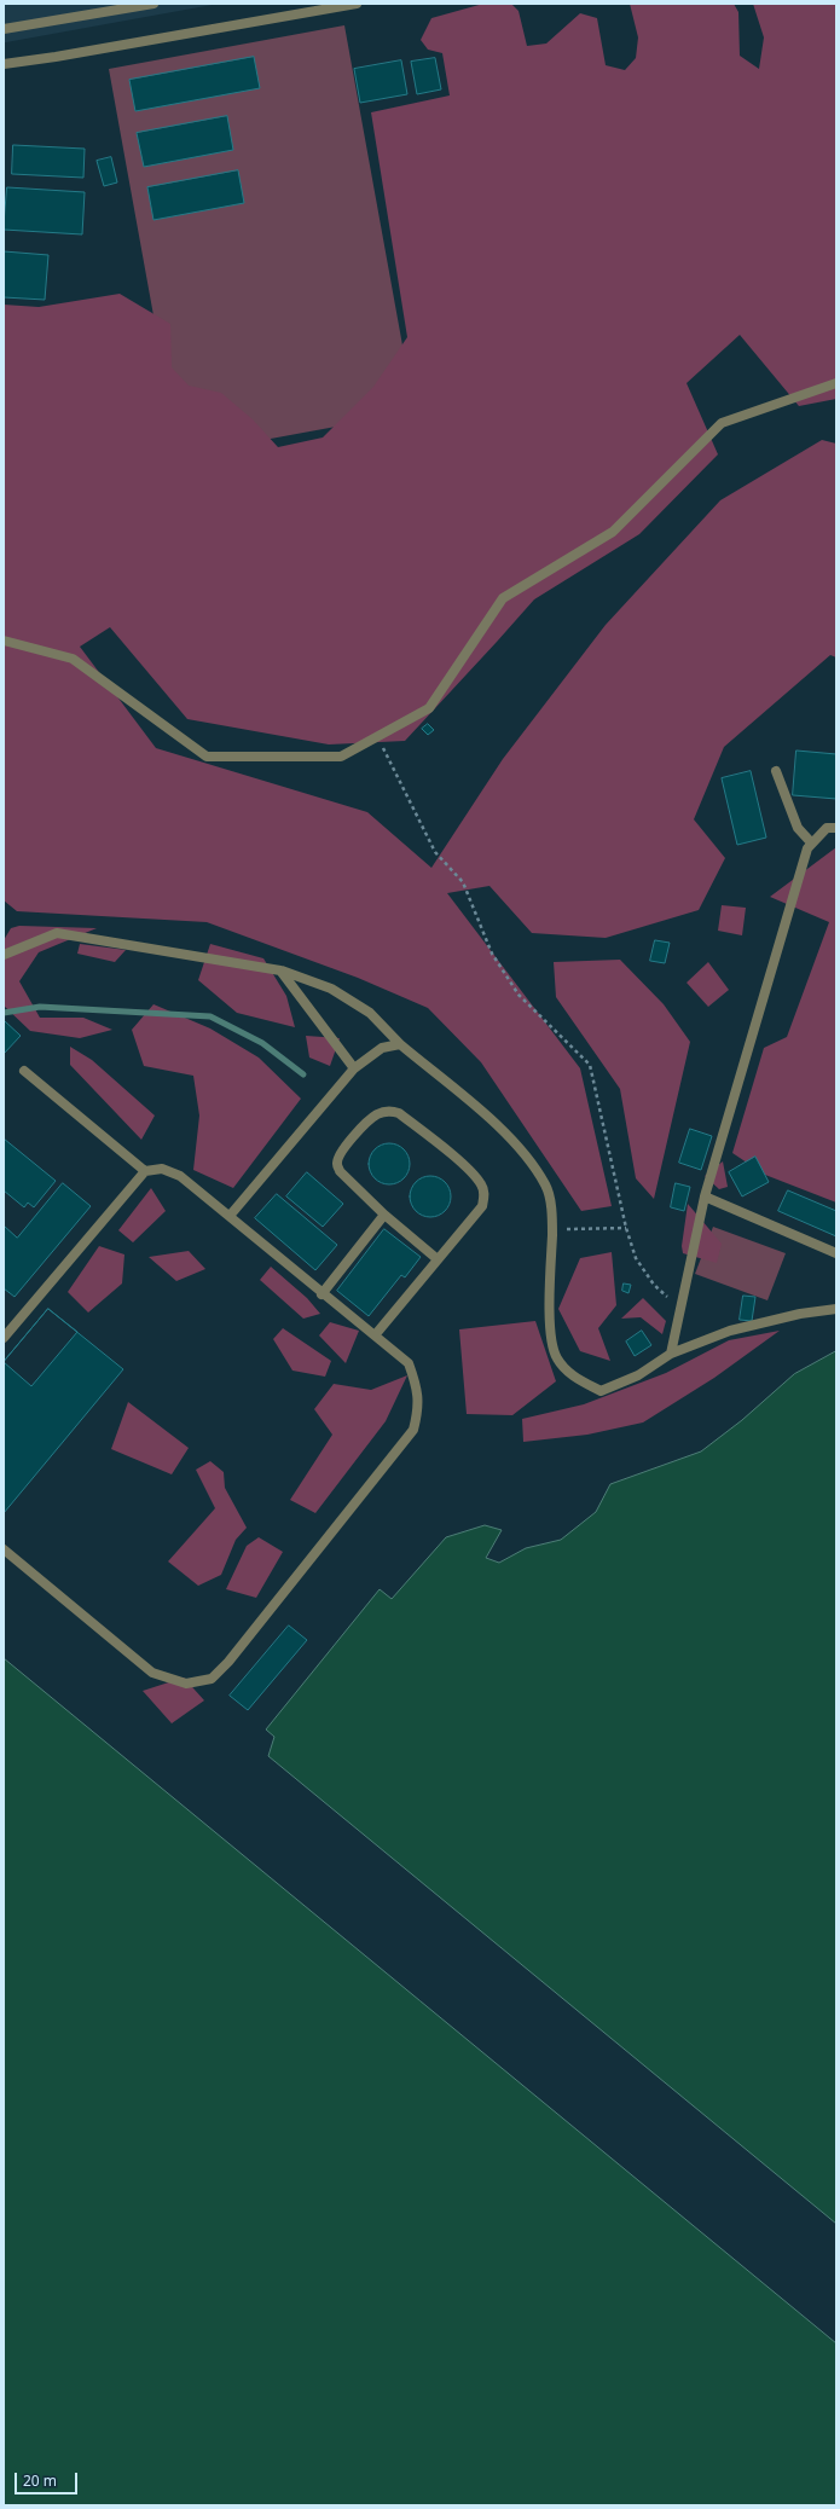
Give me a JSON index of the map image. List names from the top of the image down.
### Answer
{
  "scale_bar": "20 m"
}
